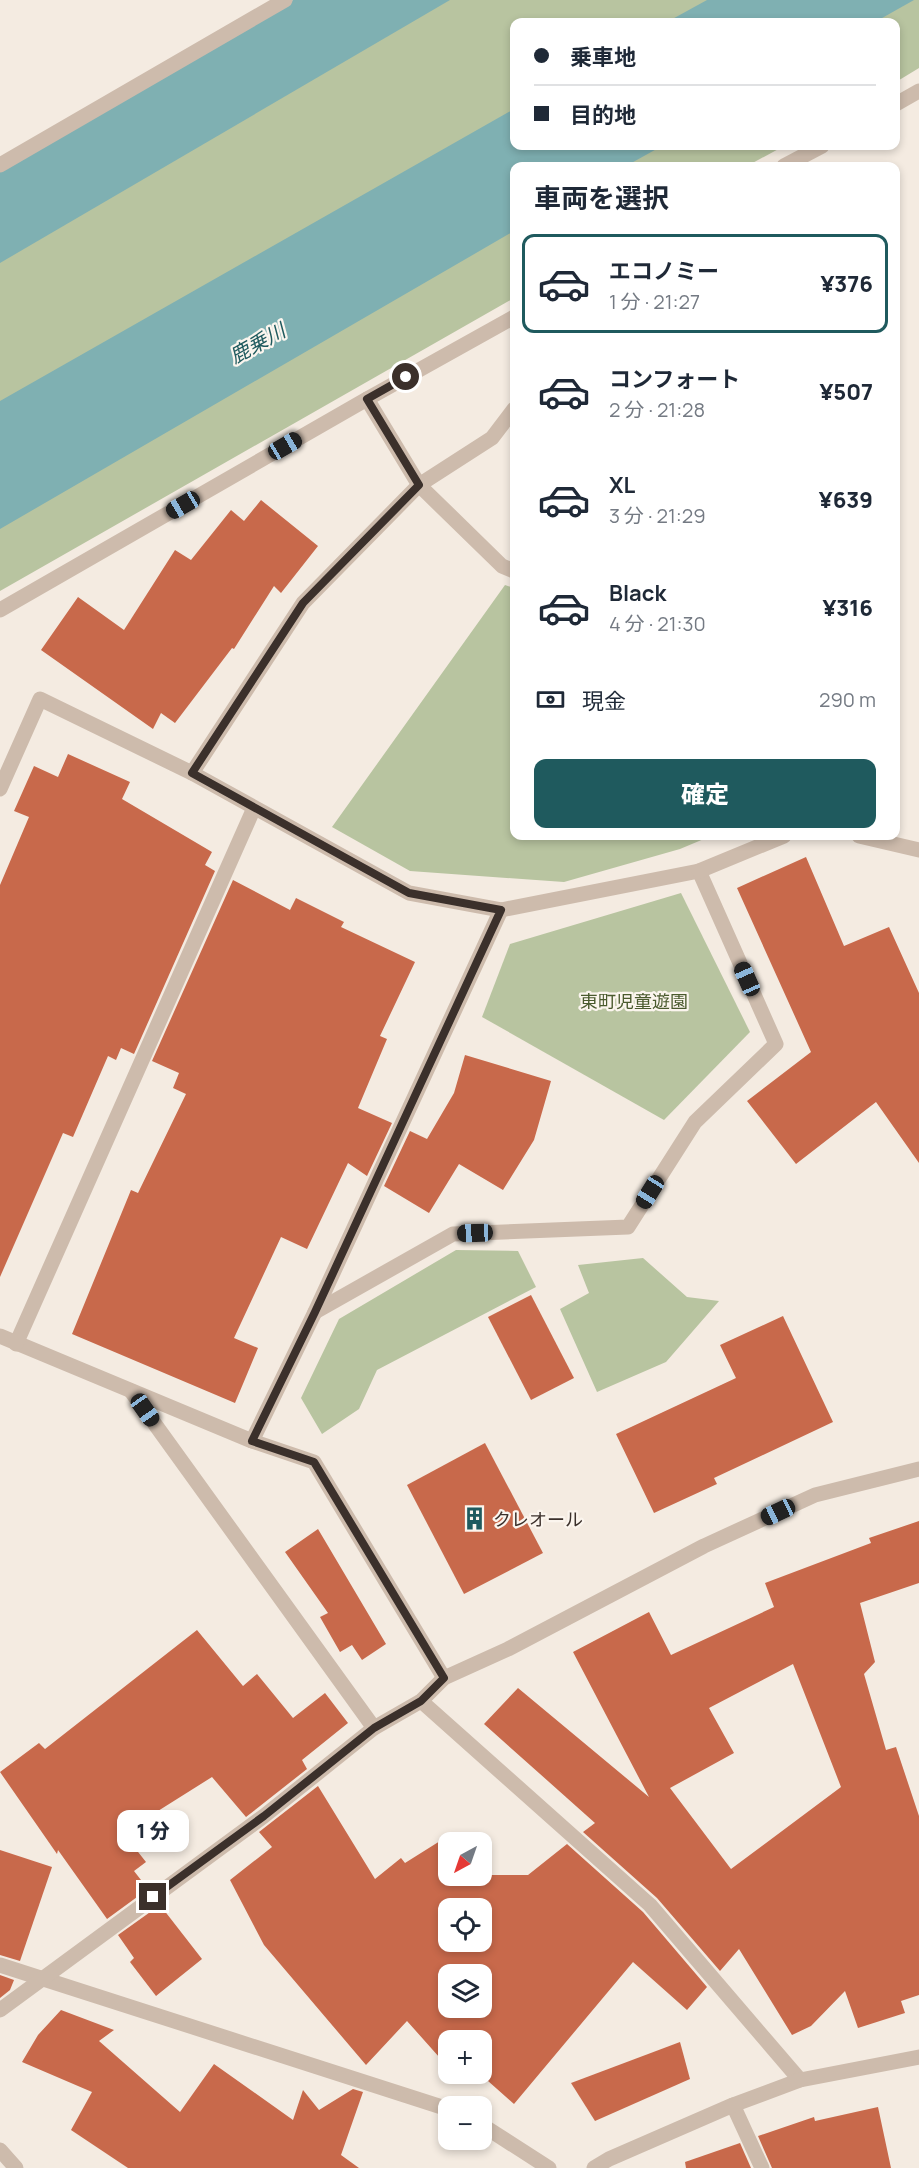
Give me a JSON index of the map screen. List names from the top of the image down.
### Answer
{
  "water": ["鹿乗川"],
  "parks": ["東町児童遊園"],
  "places": {
    "building": ["クレオール"]
  },
  "north": "bottom left",
  "page": {
    "banner": ["乗車地", "目的地"],
    "heading": "車両を選択",
    "list": [
      {
        "name": "エコノミー",
        "note": "1 分 · 21:27",
        "value": "¥376"
      },
      {
        "name": "コンフォート",
        "note": "2 分 · 21:28",
        "value": "¥507"
      },
      {
        "name": "XL",
        "note": "3 分 · 21:29",
        "value": "¥639"
      },
      {
        "name": "Black",
        "note": "4 分 · 21:30",
        "value": "¥316"
      }
    ],
    "pay": ["現金", "290 m"],
    "buttons": "確定",
    "bubble": "1 分",
    "map_buttons": ["+", "−"]
  }
}
